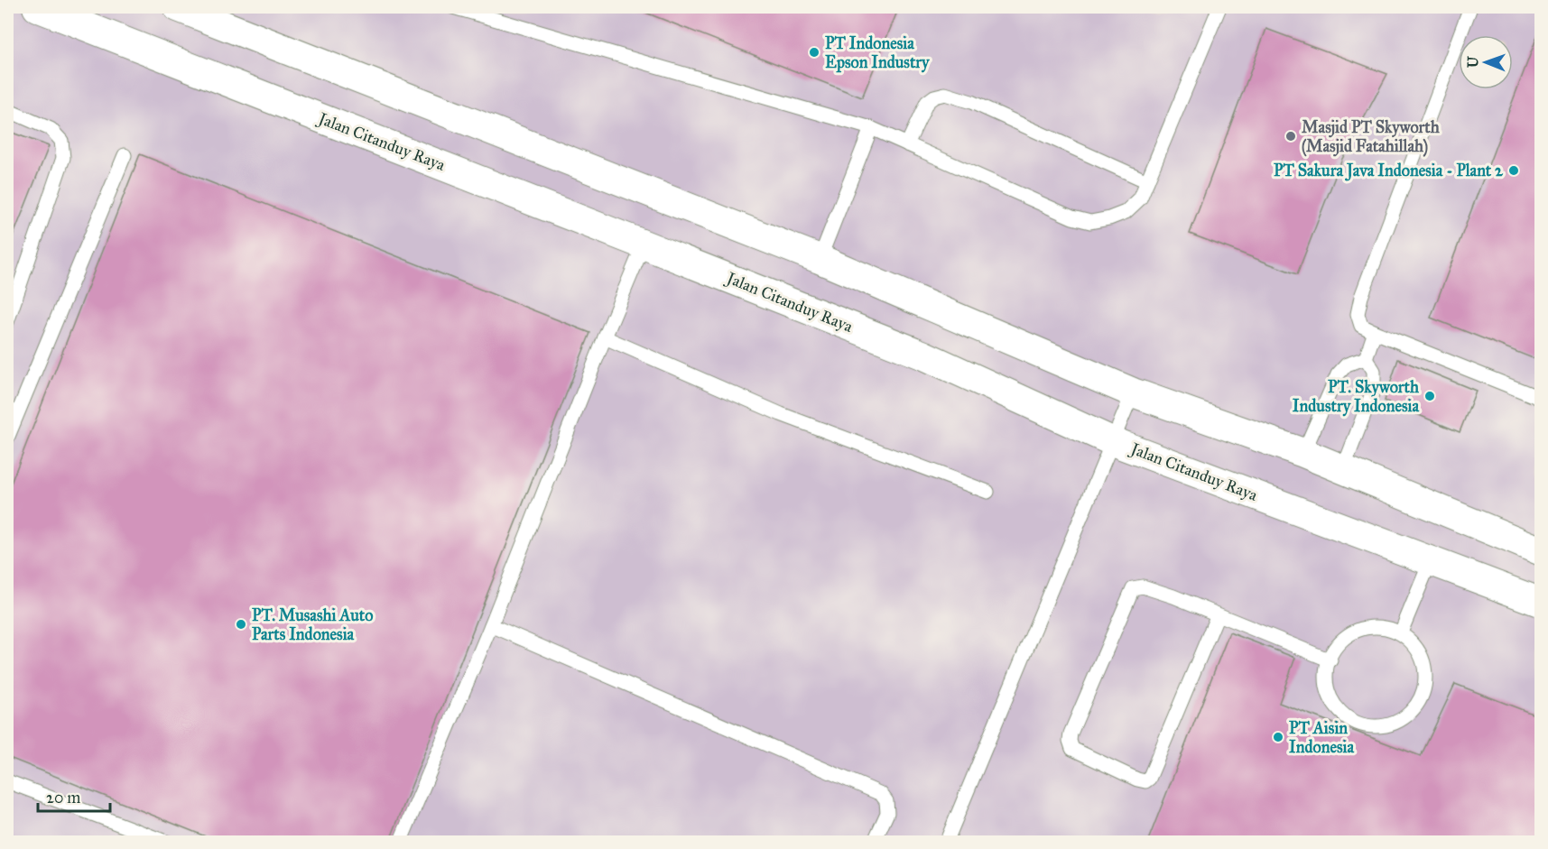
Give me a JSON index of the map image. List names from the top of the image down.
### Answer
{
  "streets": {
    "street": ["Jalan Citanduy Raya"]
  },
  "places": [
    "PT Indonesia Epson Industry",
    "Masjid PT Skyworth (Masjid Fatahillah)",
    "PT Sakura Java Indonesia - Plant 2",
    "PT. Skyworth Industry Indonesia",
    "PT. Musashi Auto Parts Indonesia",
    "PT Aisin Indonesia"
  ],
  "scale_bar": "20 m",
  "north": "left"
}
